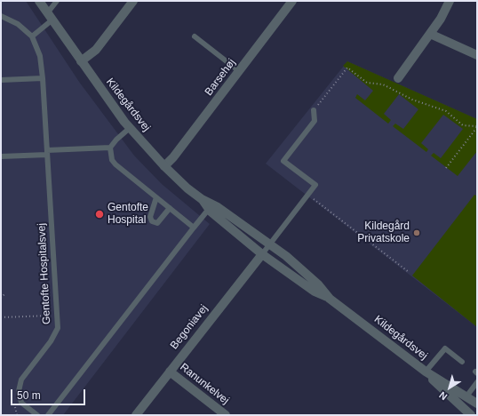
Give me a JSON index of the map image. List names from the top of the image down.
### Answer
{
  "streets": {
    "street": [
      "Barsehøj",
      "Kildegårdsvej",
      "Begoniavej",
      "Ranunkelvej"
    ],
    "lane": ["Gentofte Hospitalsvej"]
  },
  "crossings": [
    ["Barsehøj", "Kildegårdsvej"],
    ["Kildegårdsvej", "Begoniavej"],
    ["Begoniavej", "Ranunkelvej"]
  ],
  "places": ["Gentofte Hospital", "Kildegård Privatskole"],
  "scale_bar": "50 m",
  "north": "bottom left"
}
